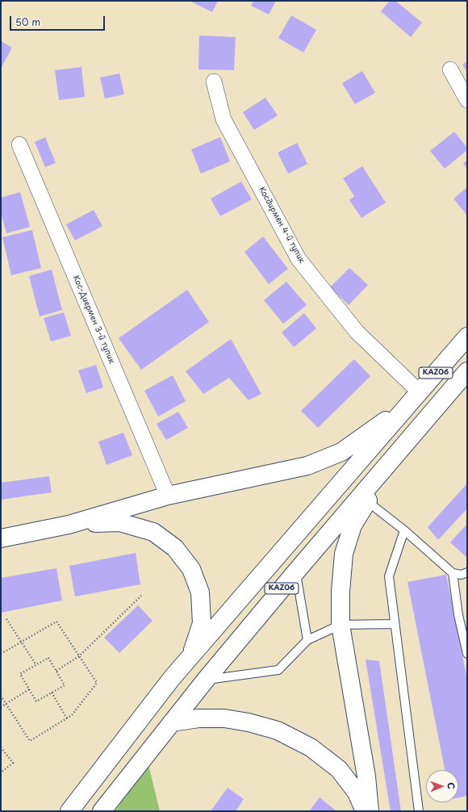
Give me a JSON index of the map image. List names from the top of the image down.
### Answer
{
  "streets": {
    "highway": ["KАZ06"],
    "street": ["Косдирмен 4-й тупик", "Кос-Диермен 3-й тупик"]
  },
  "crossings": [
    ["Косдирмен 4-й тупик", "KАZ06"]
  ],
  "scale_bar": "50 m",
  "north": "right"
}
